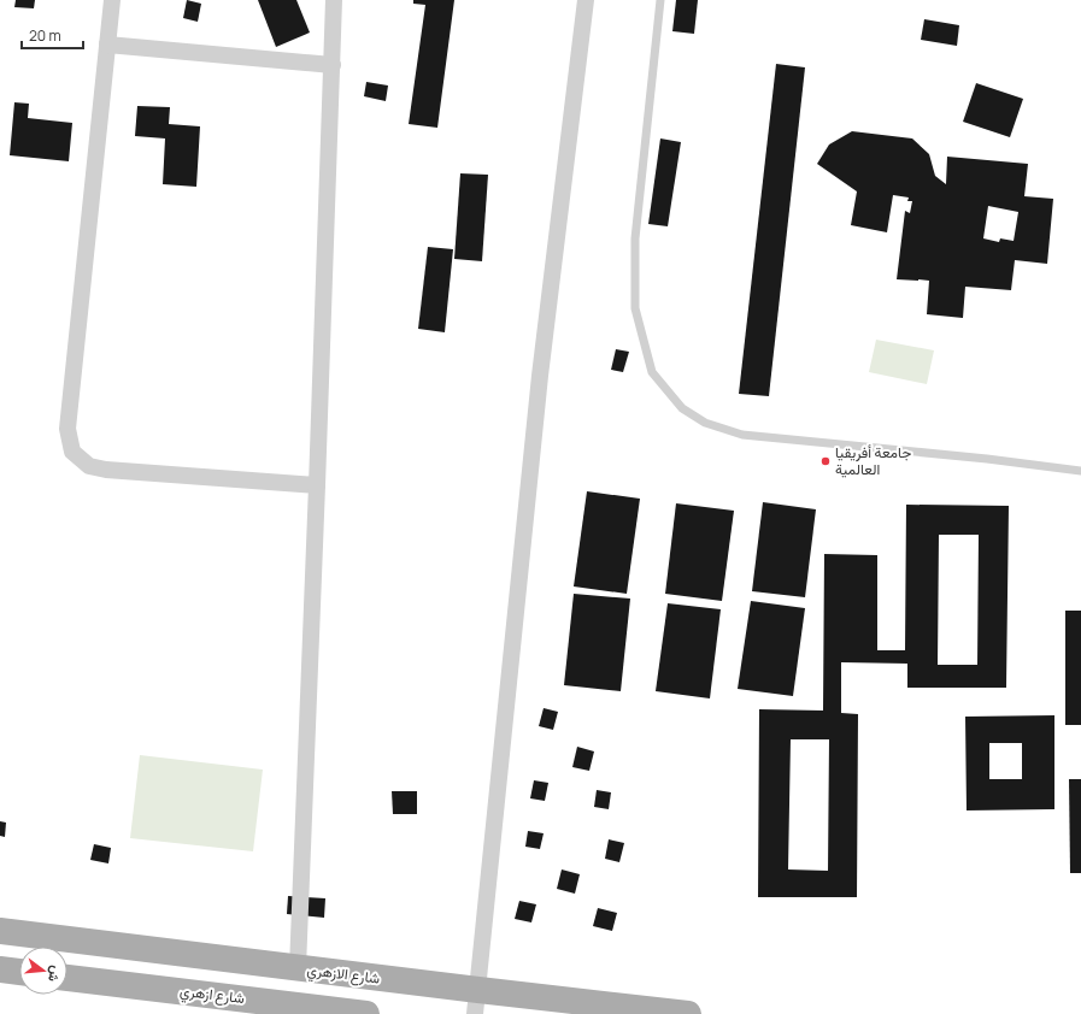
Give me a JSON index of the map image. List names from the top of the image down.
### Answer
{
  "streets": {
    "main road": ["شارع الازهري", "شارع ازهري"]
  },
  "places": ["جامعة أفريقيا العالمية"],
  "scale_bar": "20 m",
  "north": "right"
}
